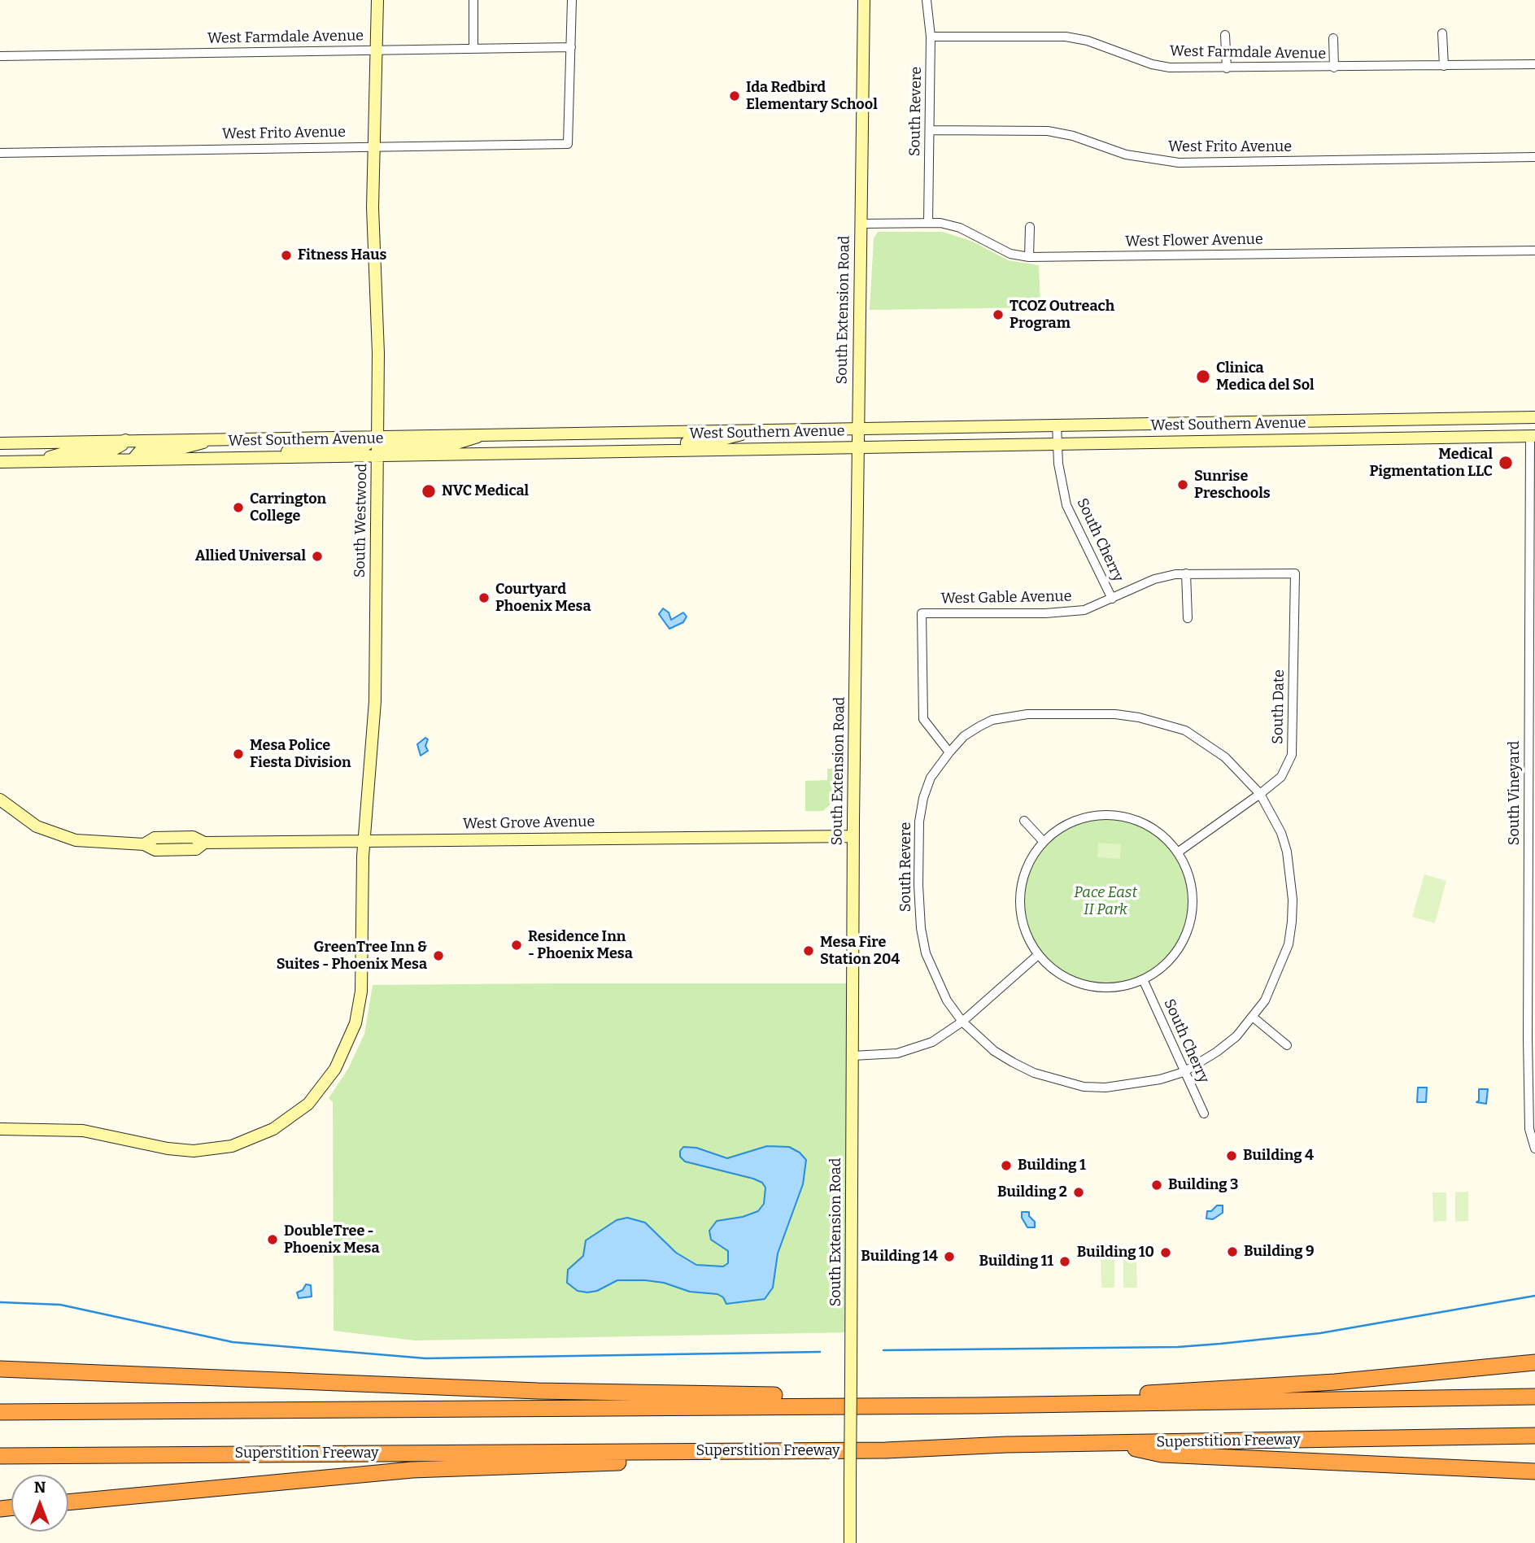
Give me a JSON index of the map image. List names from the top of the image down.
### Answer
{
  "streets": {
    "highway": ["Superstition Freeway"],
    "street": [
      "West Farmdale Avenue",
      "South Revere",
      "West Frito Avenue",
      "West Flower Avenue",
      "South Extension Road",
      "West Southern Avenue",
      "South Westwood",
      "South Cherry",
      "West Gable Avenue",
      "South Date",
      "South Vineyard",
      "West Grove Avenue"
    ]
  },
  "crossings": [
    ["West Farmdale Avenue", "South Revere"],
    ["West Farmdale Avenue", "West Frito Avenue"],
    ["West Farmdale Avenue", "South Westwood"],
    ["South Revere", "West Frito Avenue"],
    ["South Revere", "West Flower Avenue"],
    ["South Revere", "South Cherry"],
    ["South Revere", "West Gable Avenue"],
    ["South Revere", "South Date"],
    ["West Frito Avenue", "South Westwood"],
    ["West Flower Avenue", "South Extension Road"],
    ["South Extension Road", "West Southern Avenue"],
    ["South Extension Road", "West Grove Avenue"],
    ["West Southern Avenue", "South Westwood"],
    ["West Southern Avenue", "South Cherry"],
    ["West Southern Avenue", "South Vineyard"],
    ["South Westwood", "West Grove Avenue"],
    ["South Cherry", "West Gable Avenue"],
    ["South Cherry", "South Date"],
    ["West Gable Avenue", "South Date"]
  ],
  "parks": ["Pace East II Park"],
  "places": [
    "Ida Redbird Elementary School",
    "Fitness Haus",
    "TCOZ Outreach Program",
    "Clinica Medica del Sol",
    "Medical Pigmentation LLC",
    "Sunrise Preschools",
    "NVC Medical",
    "Carrington College",
    "Allied Universal",
    "Courtyard Phoenix Mesa",
    "Mesa Police Fiesta Division",
    "Residence Inn - Phoenix Mesa",
    "Mesa Fire Station 204",
    "GreenTree Inn & Suites - Phoenix Mesa",
    "Building 4",
    "Building 1",
    "Building 3",
    "Building 2",
    "DoubleTree - Phoenix Mesa",
    "Building 9",
    "Building 10",
    "Building 14",
    "Building 11"
  ],
  "north": "top"
}
